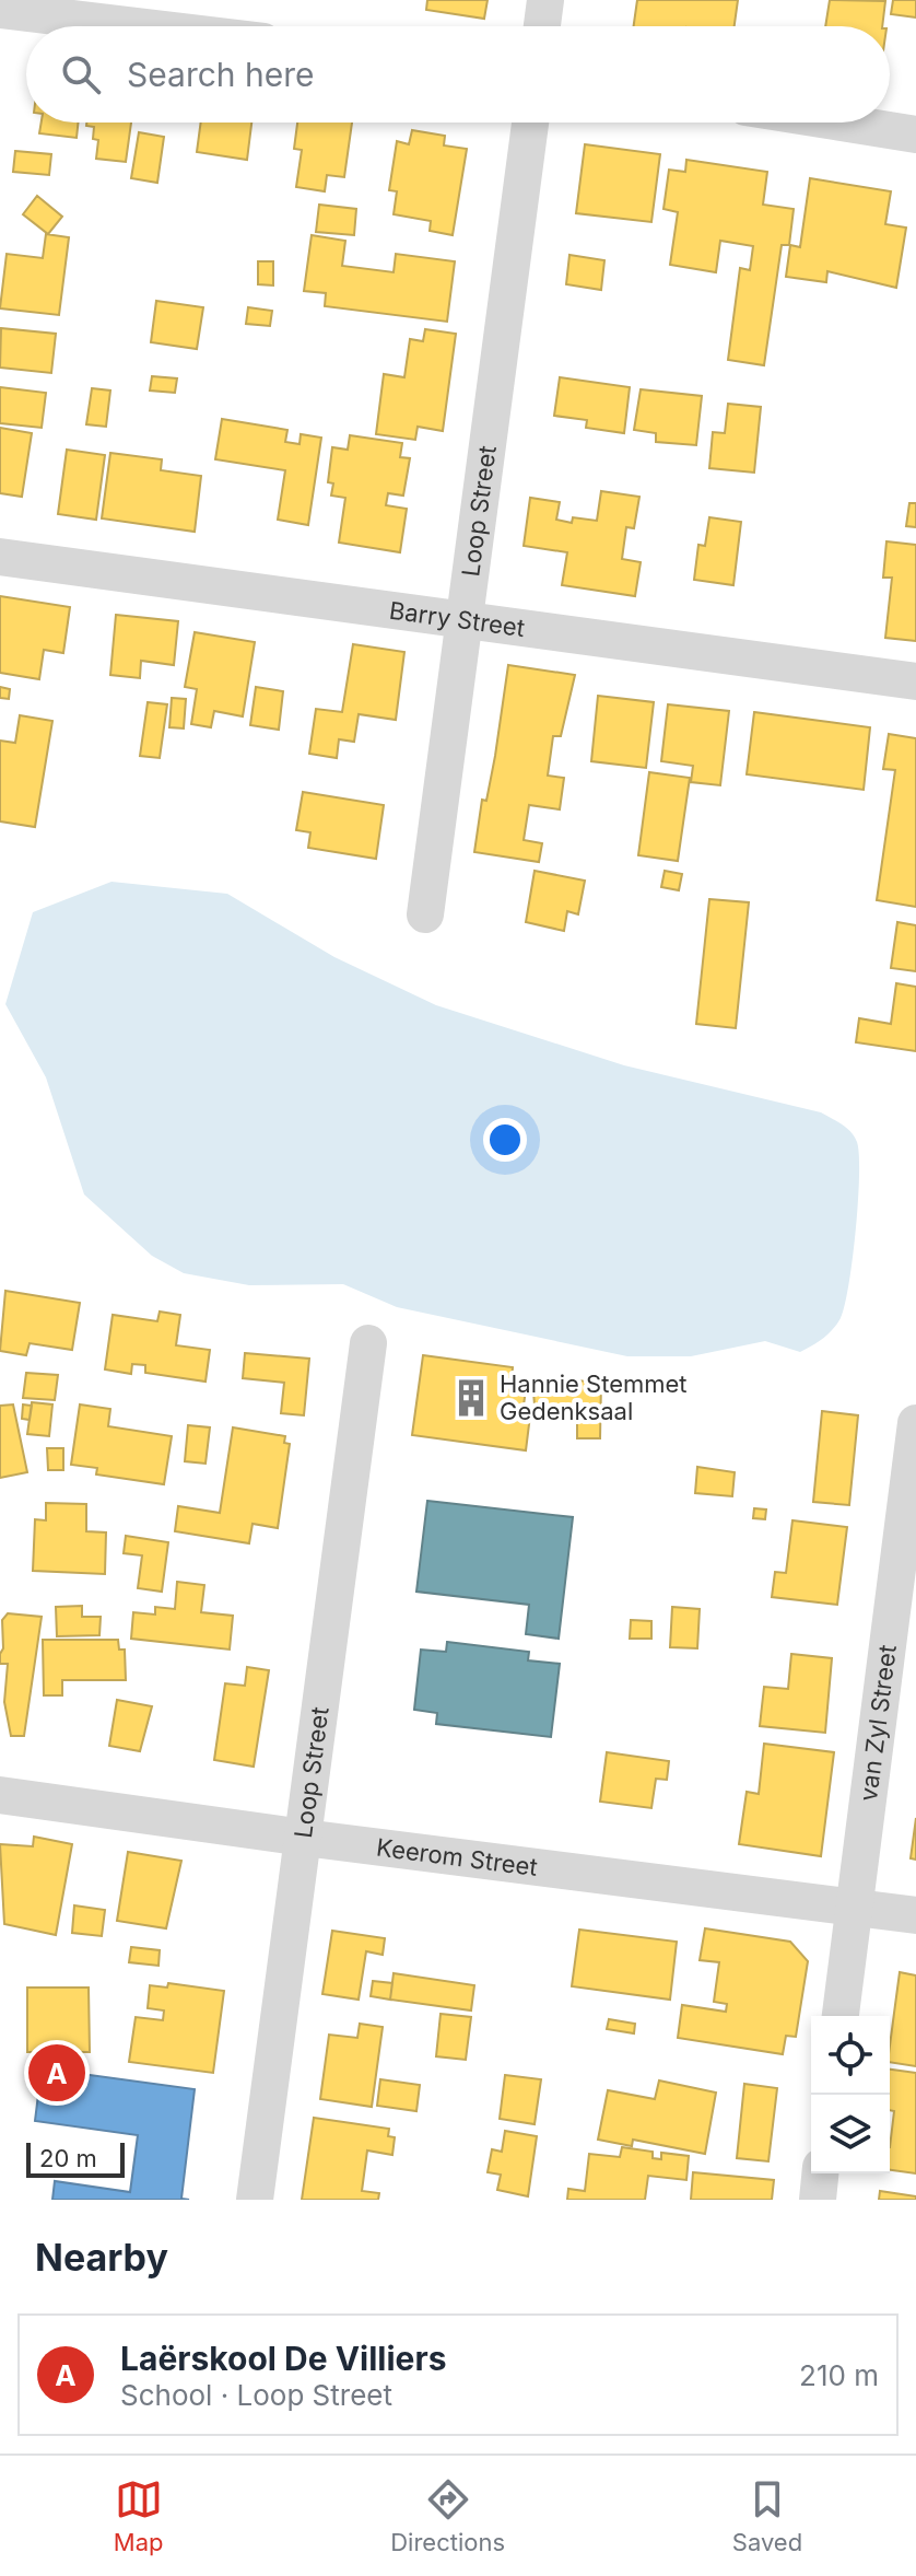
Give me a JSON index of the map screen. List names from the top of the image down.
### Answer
{
  "streets": {
    "street": [
      "Loop Street",
      "Barry Street",
      "van Zyl Street",
      "Keerom Street"
    ]
  },
  "crossings": [
    ["Loop Street", "Barry Street"],
    ["Loop Street", "Keerom Street"],
    ["van Zyl Street", "Keerom Street"]
  ],
  "places": {
    "building": ["Hannie Stemmet Gedenksaal"]
  },
  "scale_bar": "20 m",
  "page": {
    "search": "Search here",
    "pins": "A",
    "scale": "20 m",
    "heading": "Nearby",
    "list": [
      {
        "mark": "A",
        "name": "Laërskool De Villiers",
        "note": "School · Loop Street",
        "value": "210 m"
      }
    ],
    "nav": ["Map", "Directions", "Saved"]
  }
}
